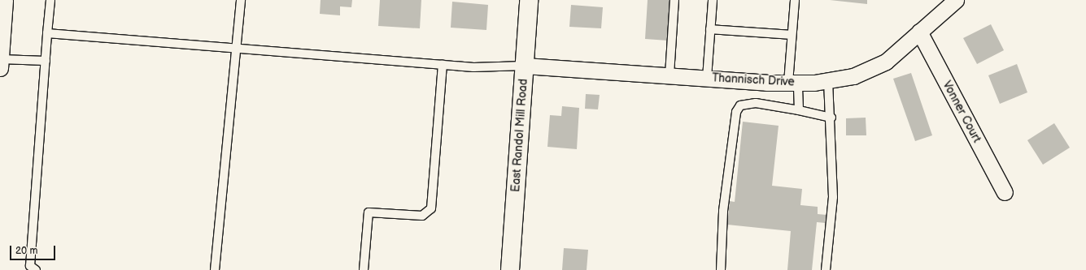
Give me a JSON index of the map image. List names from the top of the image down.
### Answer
{
  "streets": {
    "main road": ["East Randol Mill Road"],
    "street": ["Thannisch Drive", "Vonner Court"]
  },
  "crossings": [
    ["Thannisch Drive", "Vonner Court"],
    ["Thannisch Drive", "East Randol Mill Road"]
  ],
  "scale_bar": "20 m"
}
